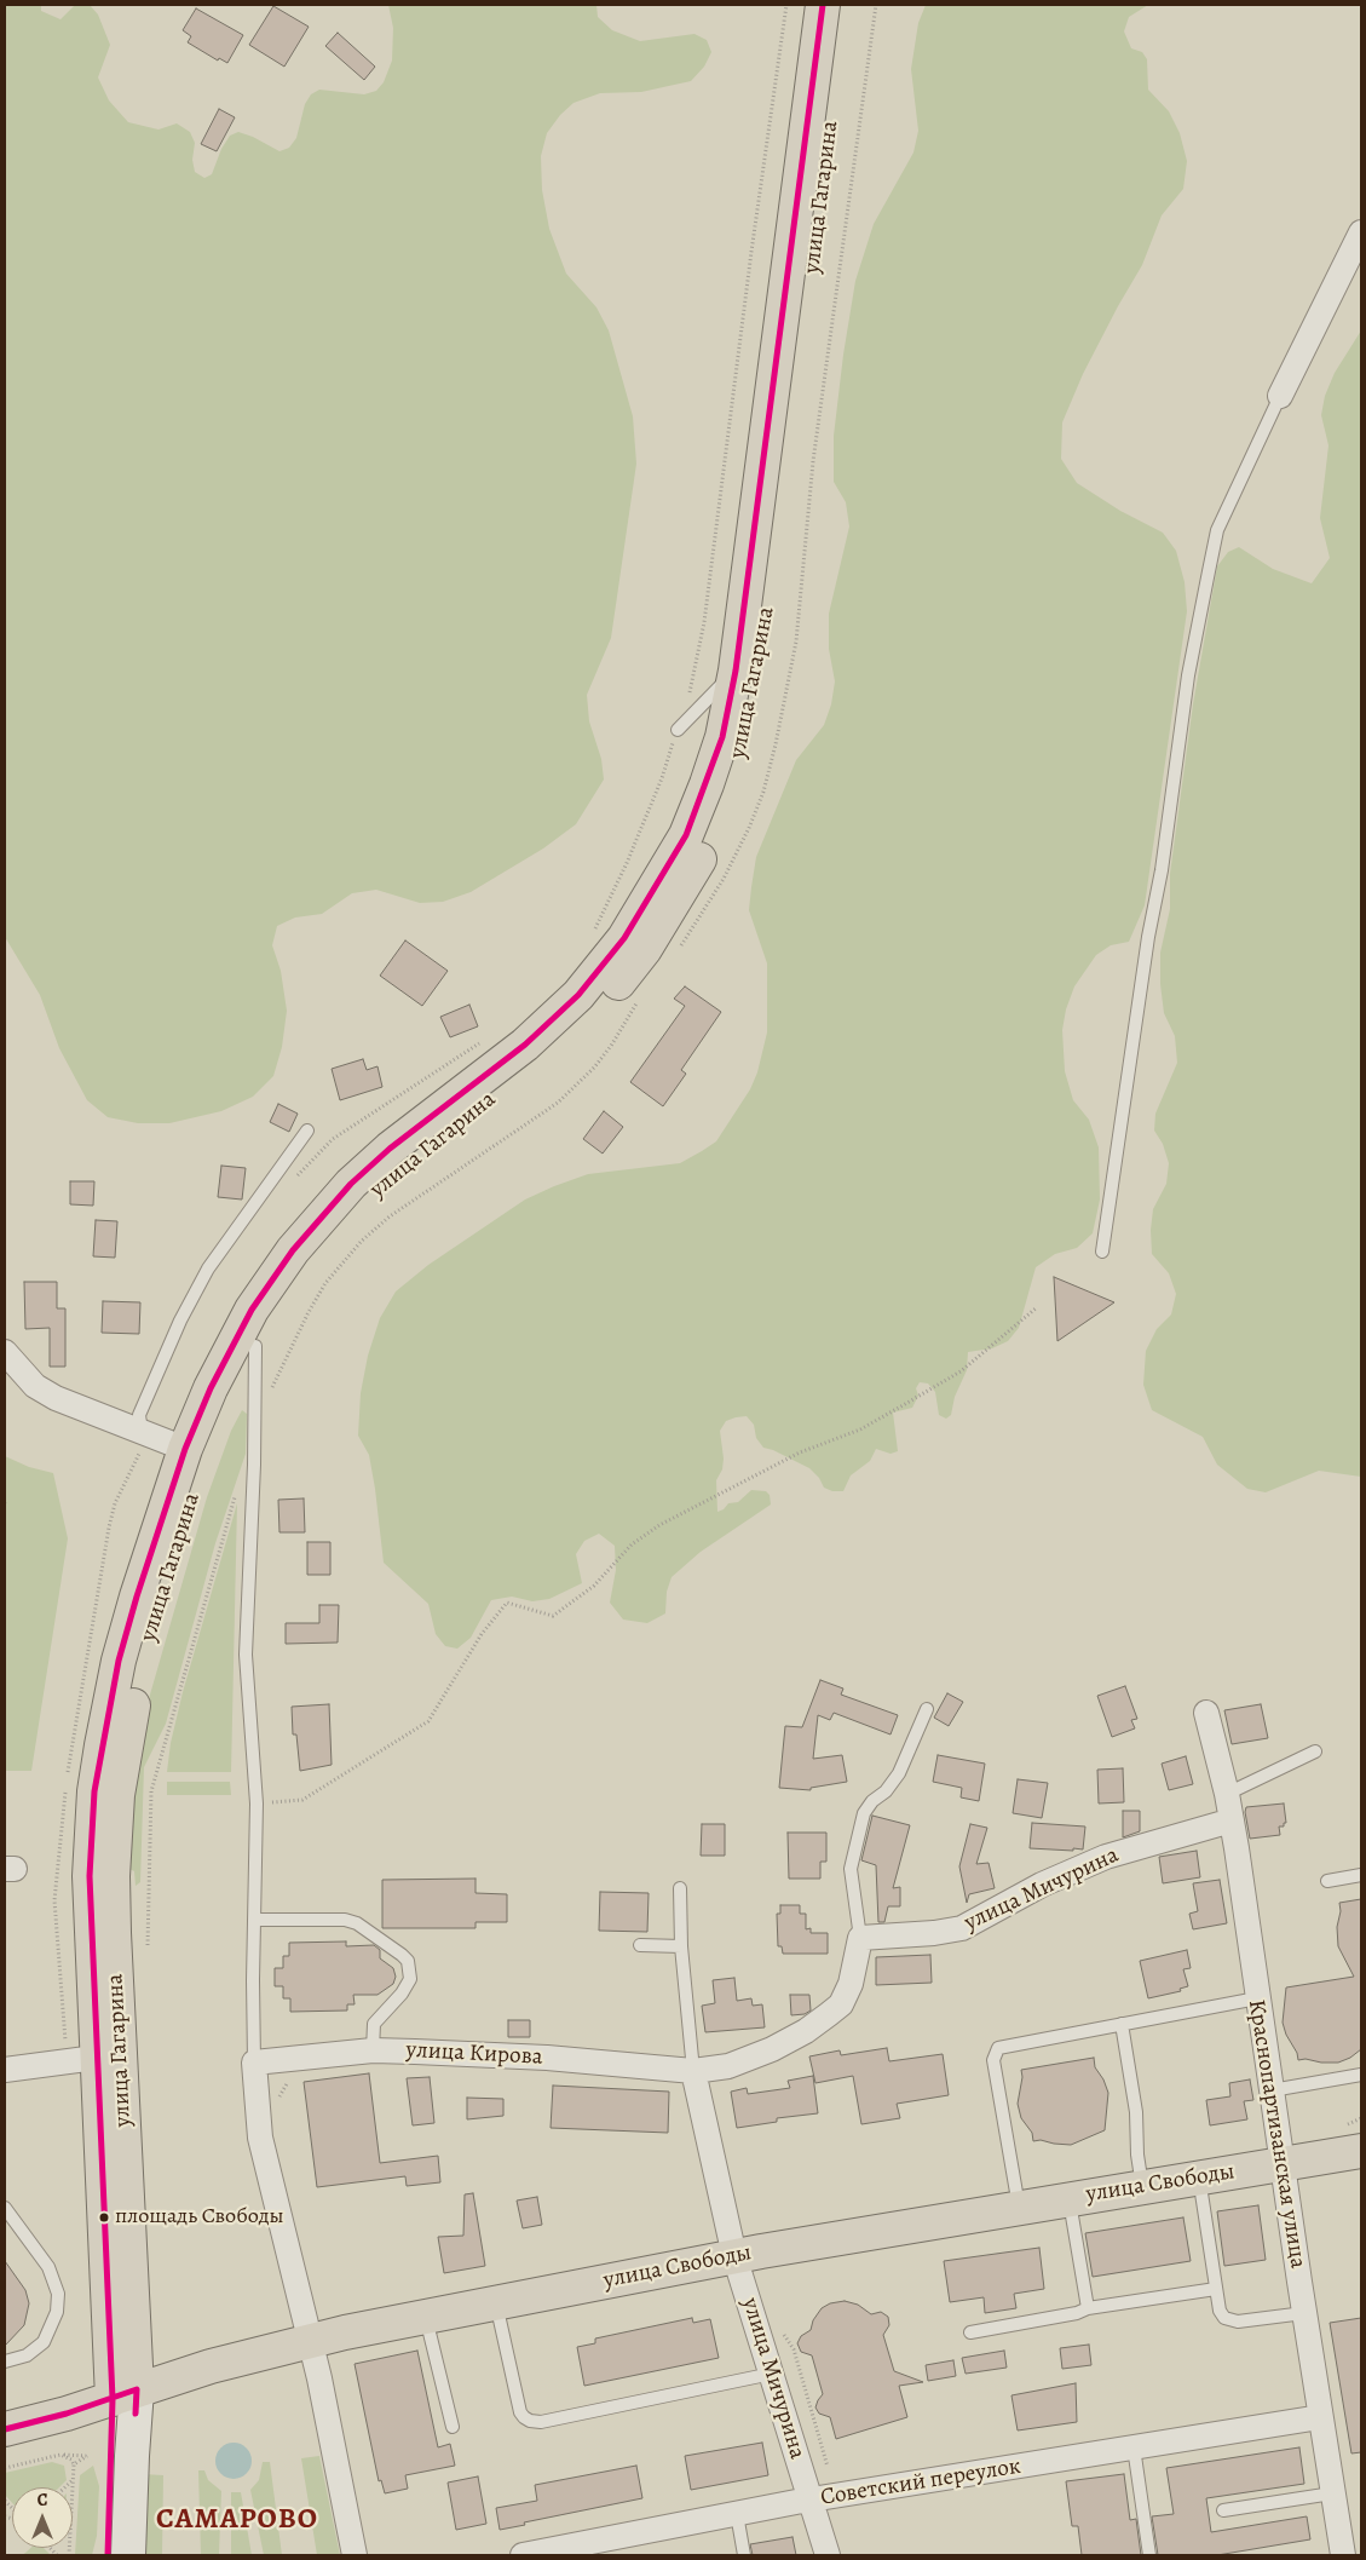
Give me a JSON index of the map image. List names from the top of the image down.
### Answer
{
  "streets": {
    "main road": ["улица Гагарина", "улица Свободы"],
    "street": [
      "улица Мичурина",
      "улица Кирова",
      "Краснопартизанская улица",
      "Советский переулок"
    ]
  },
  "crossings": [
    ["улица Гагарина", "улица Свободы"],
    ["улица Мичурина", "улица Кирова"],
    ["улица Мичурина", "Краснопартизанская улица"],
    ["улица Мичурина", "улица Свободы"],
    ["улица Мичурина", "Советский переулок"],
    ["Краснопартизанская улица", "улица Свободы"],
    ["Краснопартизанская улица", "Советский переулок"]
  ],
  "districts": ["САМАРОВО"],
  "places": ["площадь Свободы"],
  "north": "top"
}
